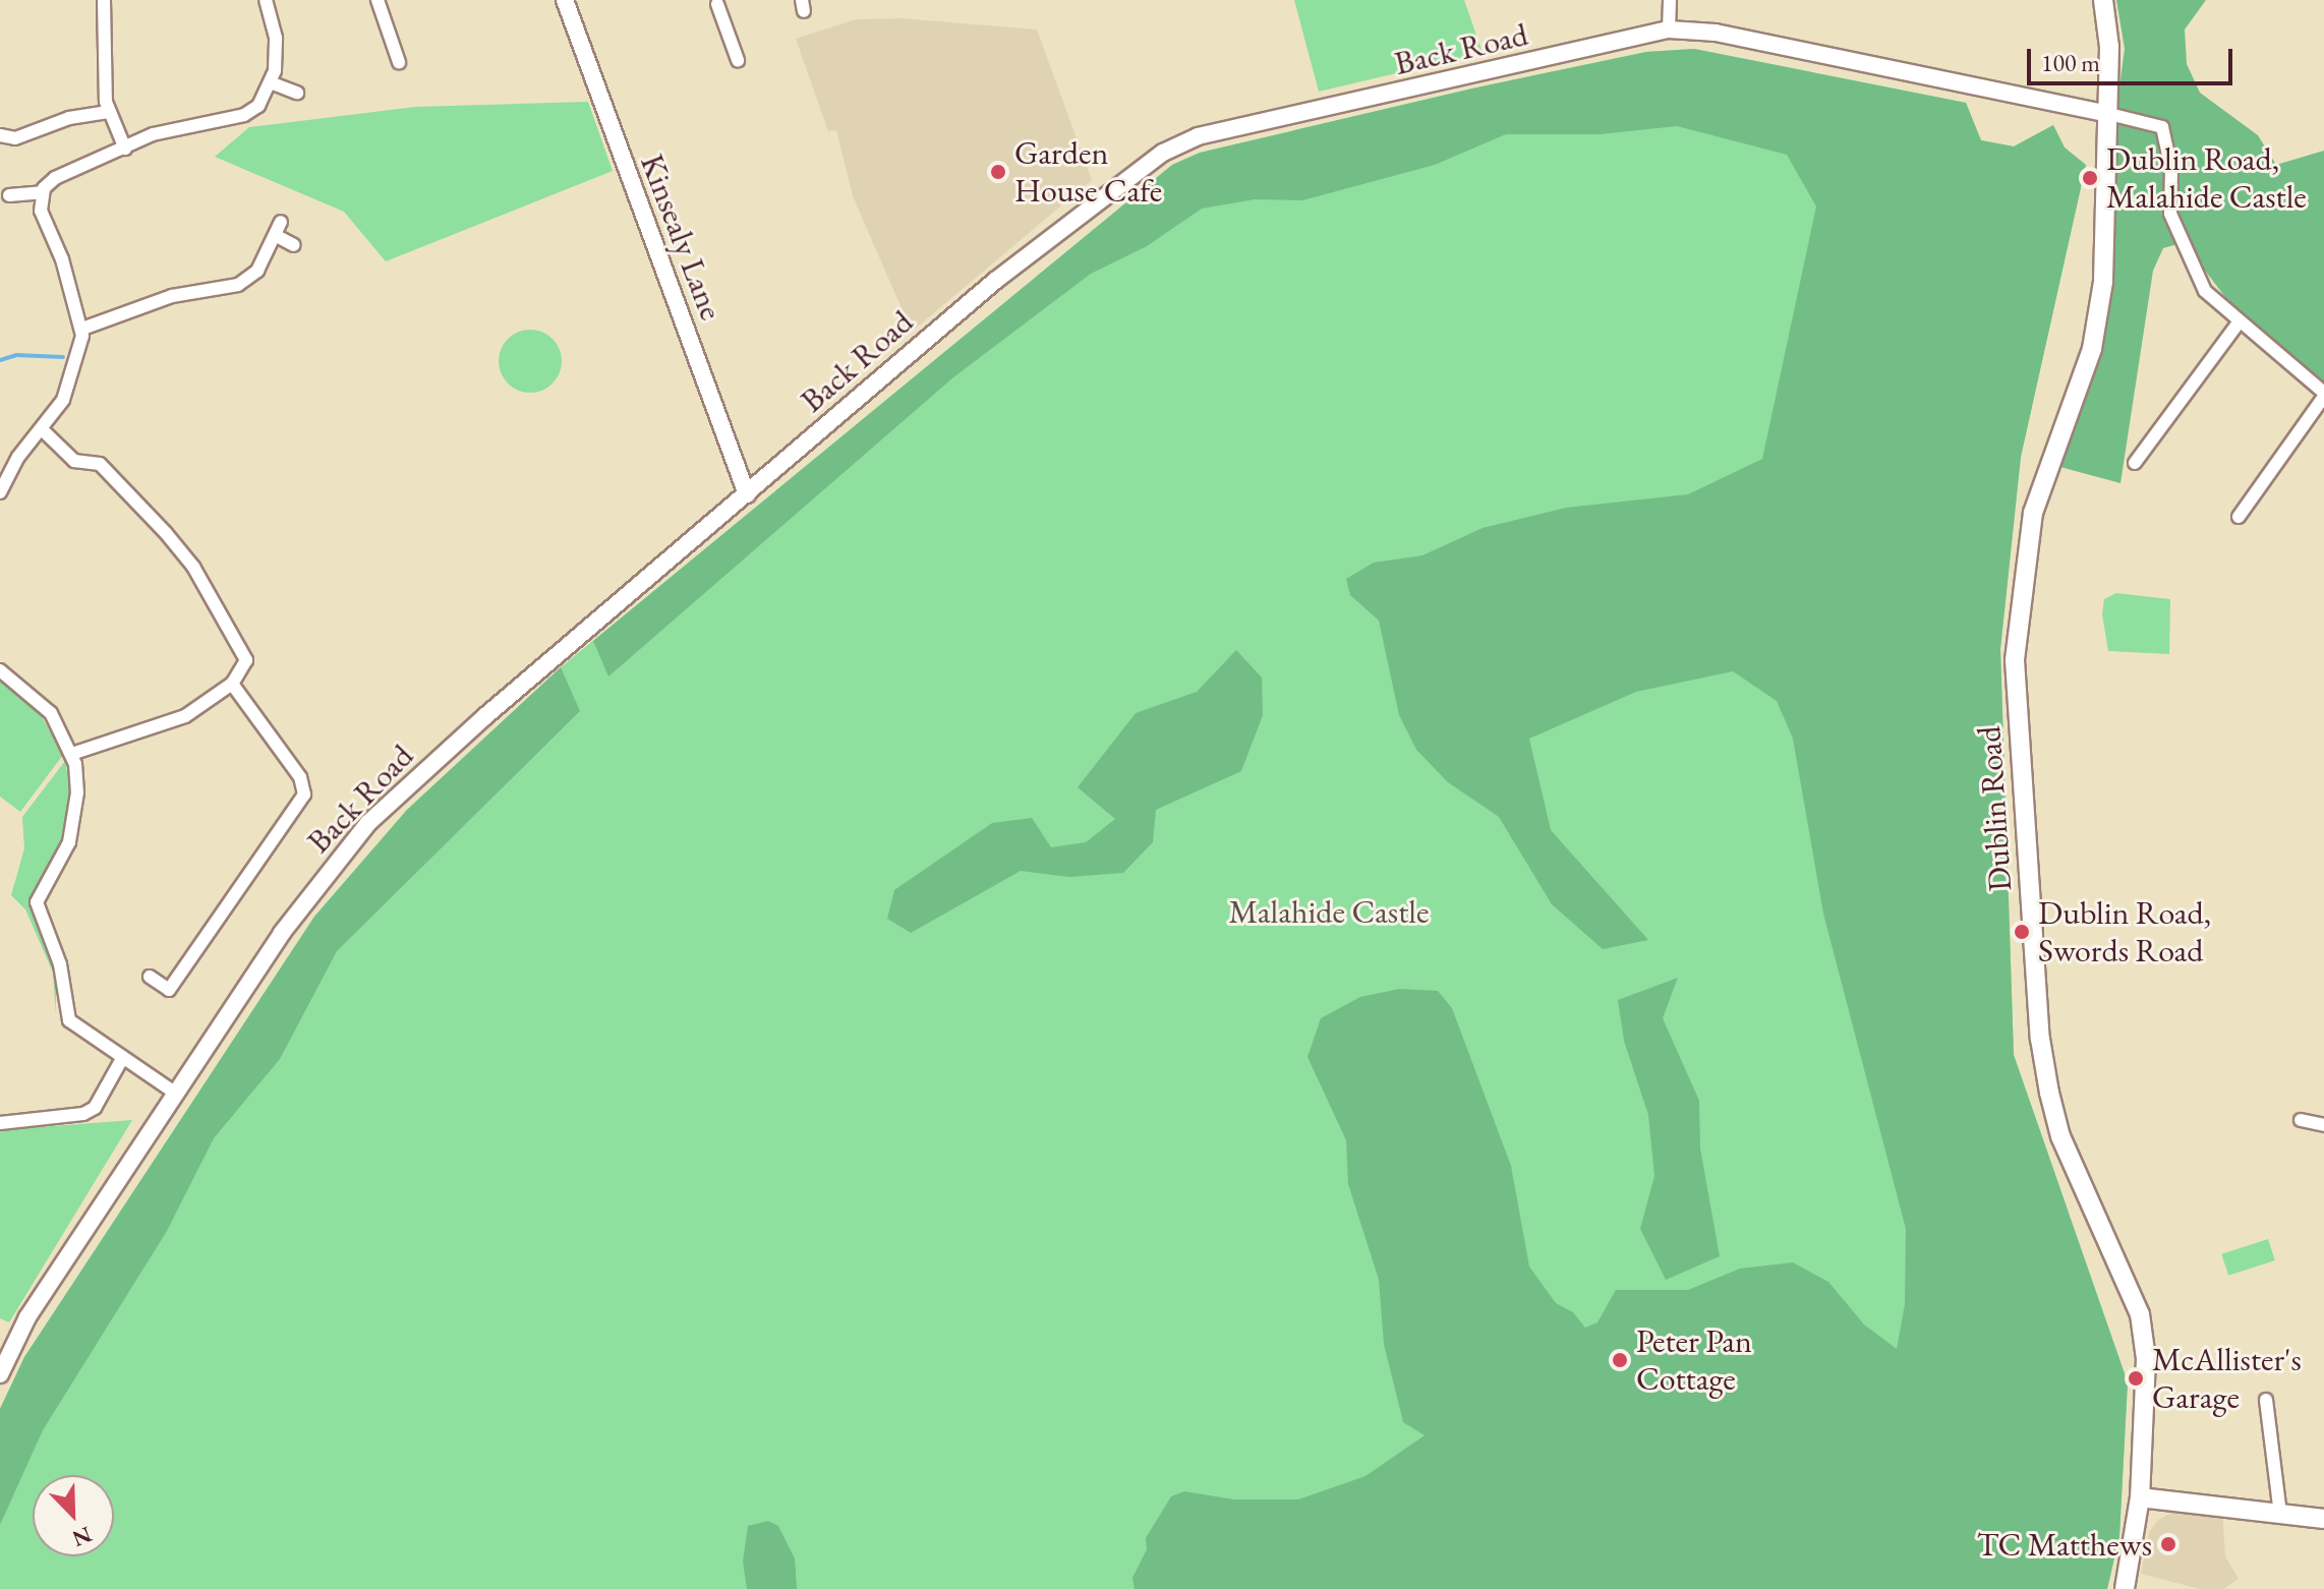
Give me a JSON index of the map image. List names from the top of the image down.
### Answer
{
  "streets": {
    "main road": ["Dublin Road"],
    "street": ["Back Road", "Kinsealy Lane"]
  },
  "crossings": [
    ["Back Road", "Kinsealy Lane"],
    ["Back Road", "Dublin Road"]
  ],
  "parks": ["Malahide Castle"],
  "places": [
    "Garden House Cafe",
    "Dublin Road, Malahide Castle",
    "Dublin Road, Swords Road",
    "Peter Pan Cottage",
    "McAllister's Garage",
    "TC Matthews"
  ],
  "scale_bar": "100 m",
  "north": "bottom right"
}
